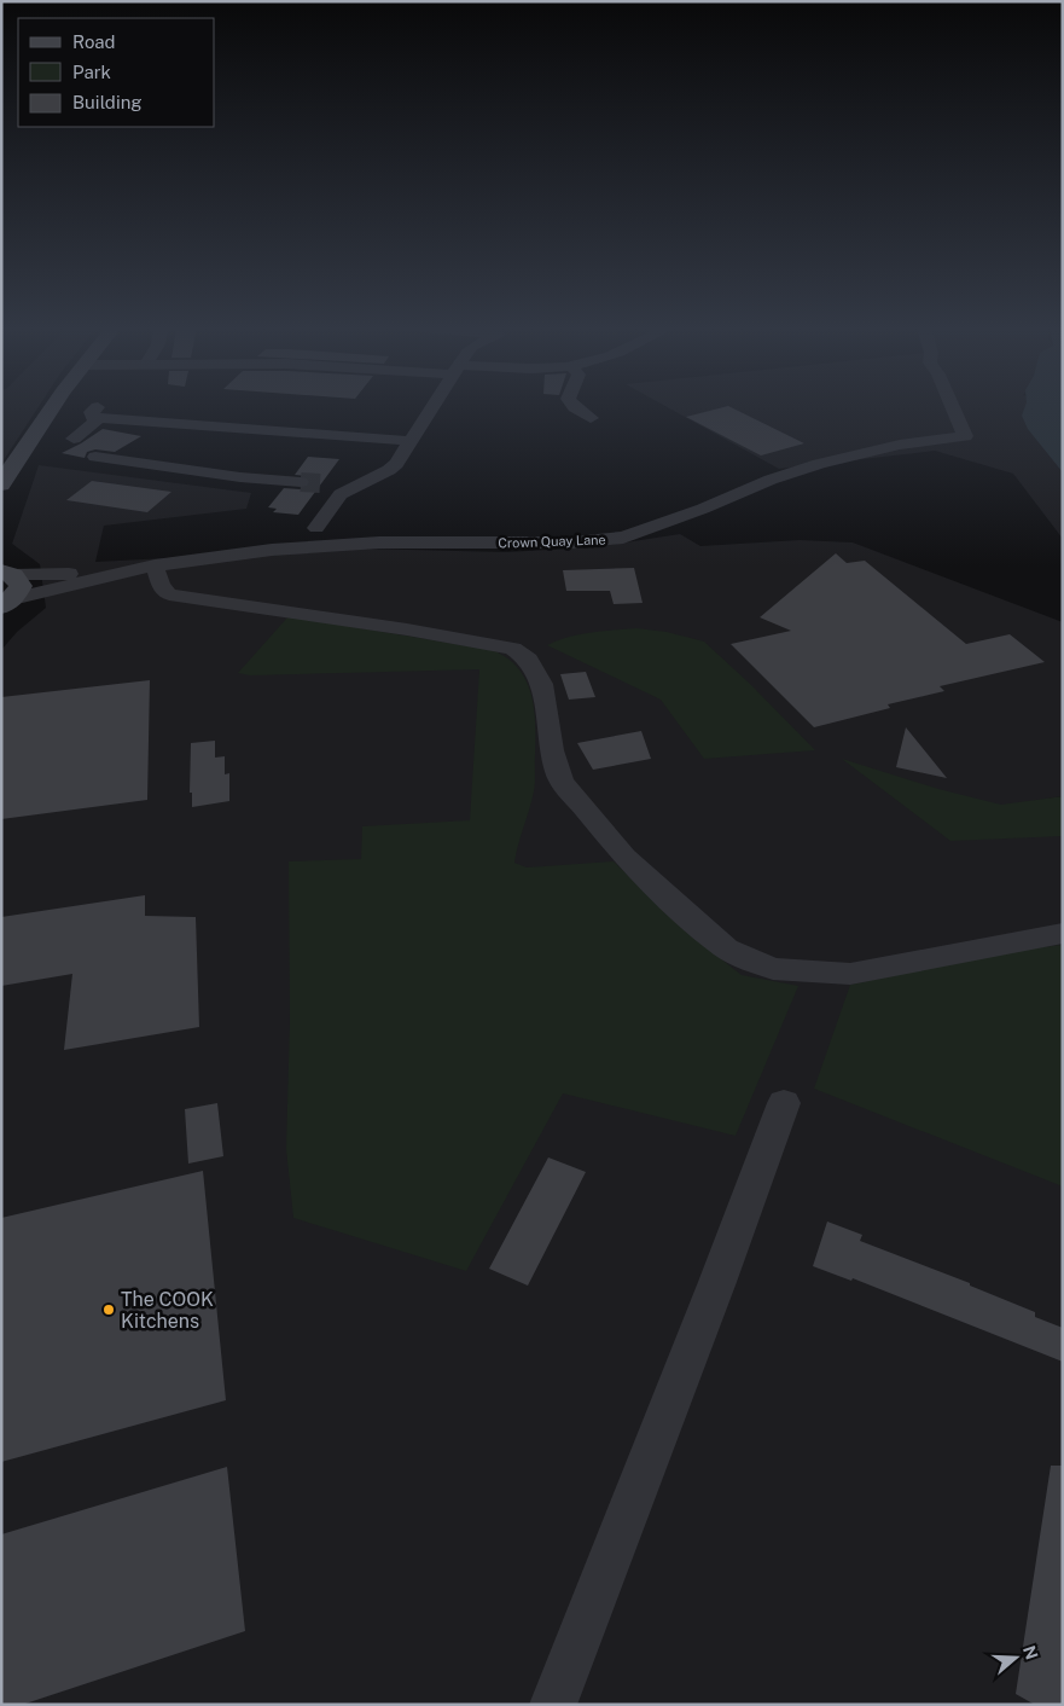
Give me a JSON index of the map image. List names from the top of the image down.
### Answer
{
  "streets": {
    "street": ["Crown Quay Lane"]
  },
  "places": ["The COOK Kitchens"],
  "legend": ["Road", "Park", "Building"],
  "north": "right"
}
